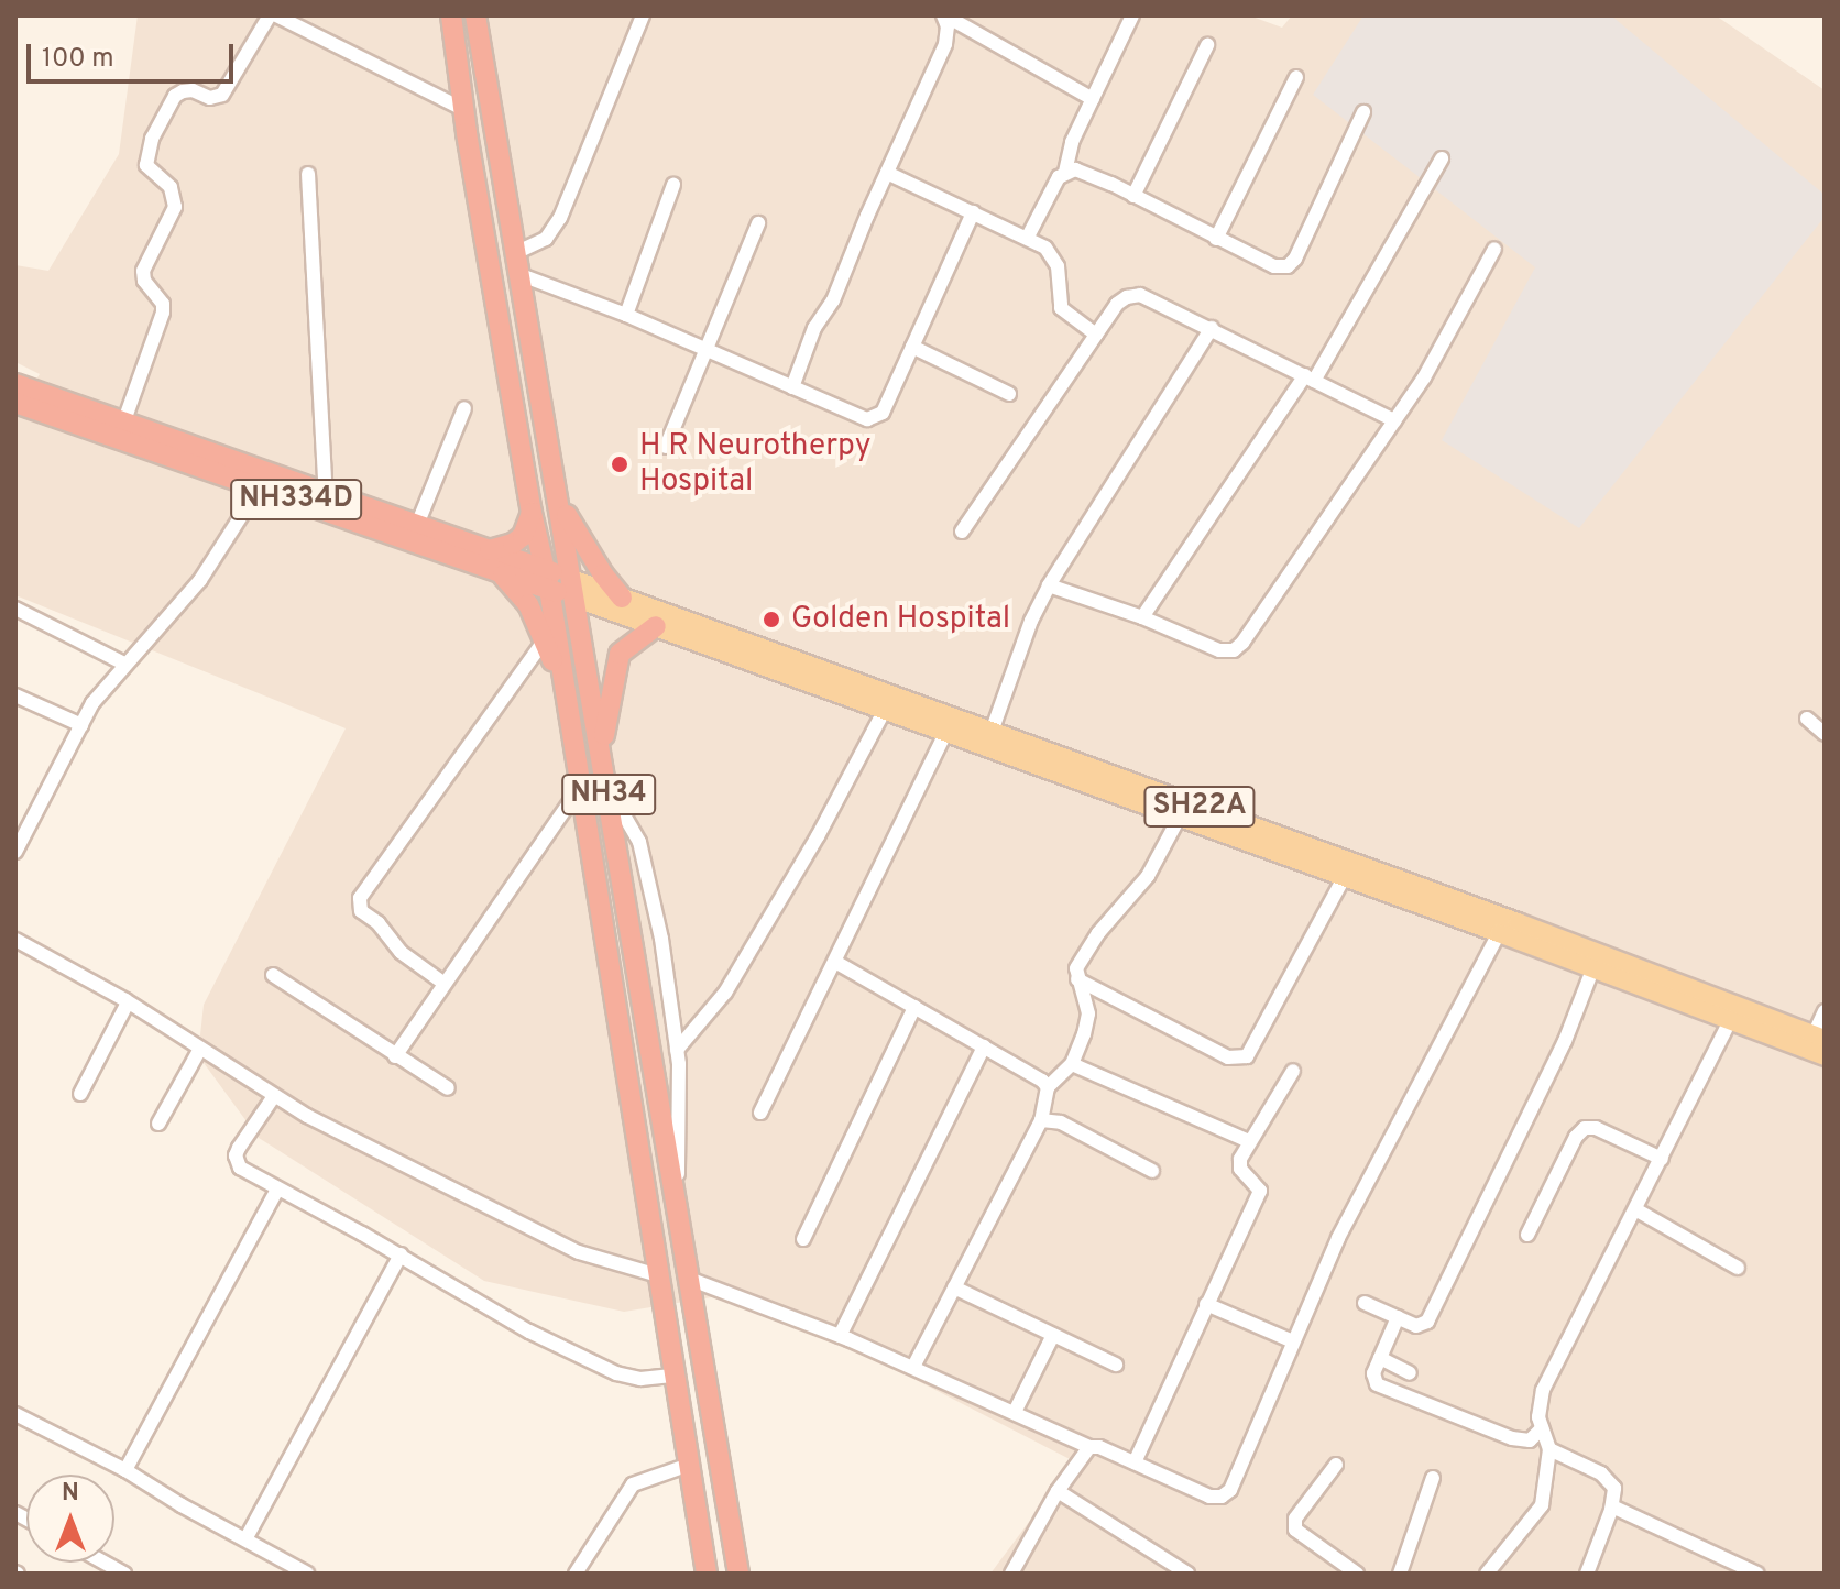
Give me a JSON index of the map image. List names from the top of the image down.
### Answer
{
  "streets": {
    "highway": ["NH334D", "NH34"],
    "main road": ["SH22A"]
  },
  "crossings": [
    ["NH334D", "NH34"],
    ["NH334D", "SH22A"],
    ["NH34", "SH22A"]
  ],
  "places": ["H R Neurotherpy Hospital", "Golden Hospital"],
  "scale_bar": "100 m",
  "north": "top"
}
